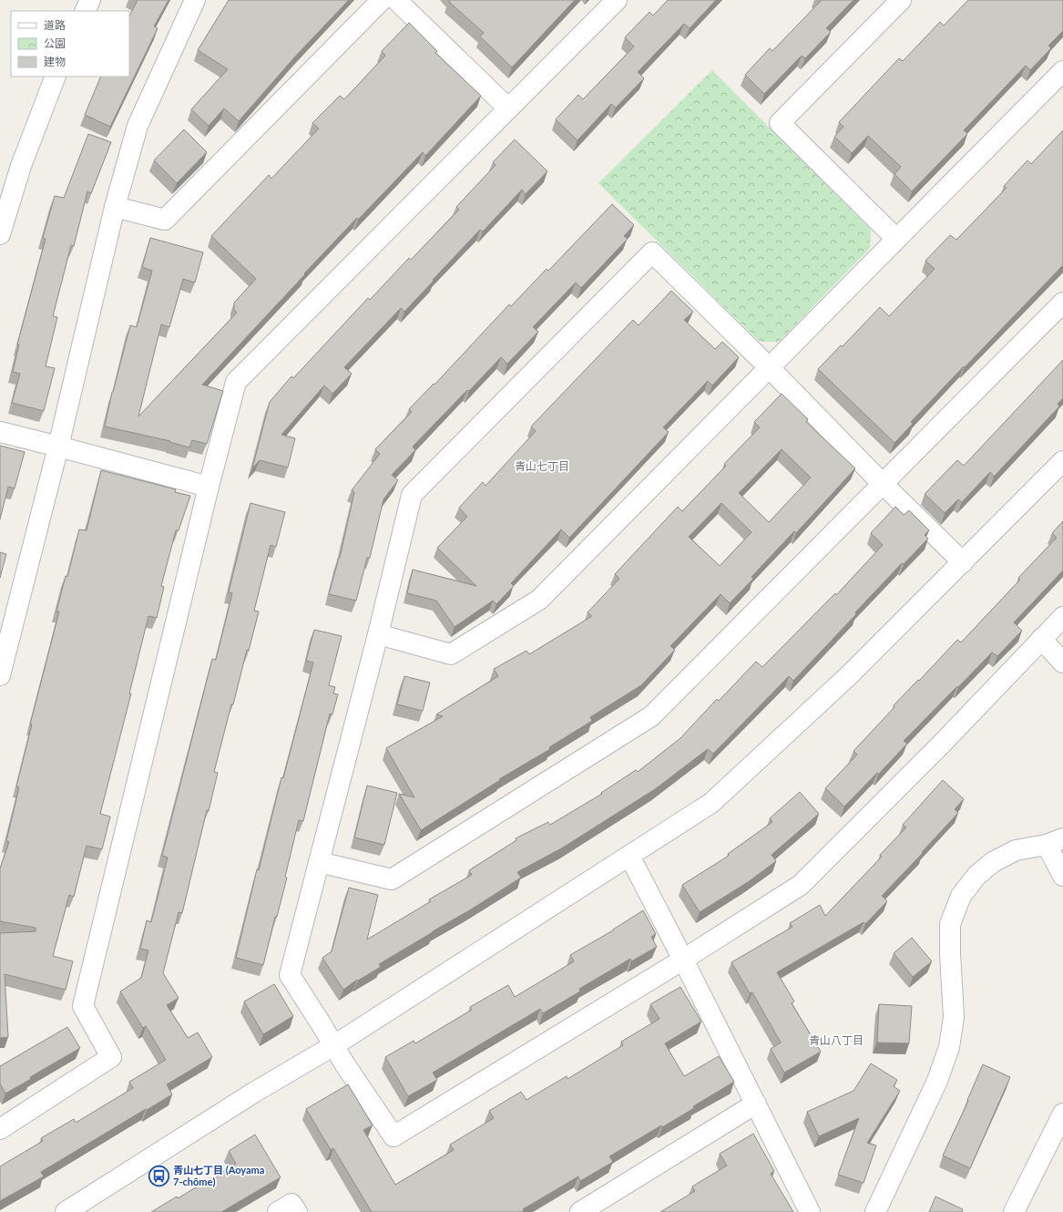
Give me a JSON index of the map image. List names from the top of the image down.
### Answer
{
  "districts": ["青山七丁目", "青山八丁目"],
  "places": {
    "bus stop": ["青山七丁目 (Aoyama 7-chōme)"]
  },
  "legend": ["道路", "公園", "建物"]
}
